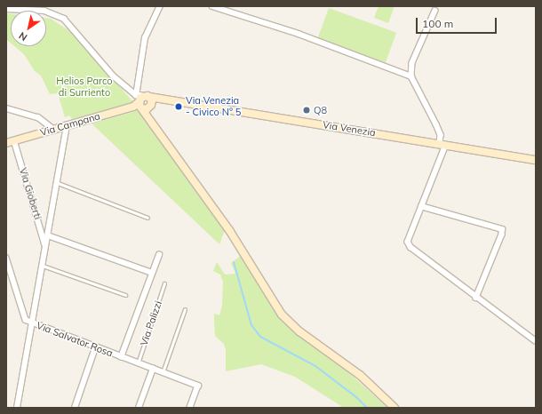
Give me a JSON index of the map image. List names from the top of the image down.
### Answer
{
  "streets": {
    "main road": ["Via Campana", "Via Venezia"],
    "street": ["Via Gioberti", "Via Salvator Rosa"],
    "lane": ["Via Palizzi"]
  },
  "crossings": [
    ["Via Campana", "Via Venezia"],
    ["Via Campana", "Via Gioberti"],
    ["Via Campana", "Via Salvator Rosa"],
    ["Via Gioberti", "Via Salvator Rosa"],
    ["Via Palizzi", "Via Salvator Rosa"]
  ],
  "parks": ["Helios Parco di Surriento"],
  "places": ["Via Venezia - Civico N° 5", "Q8"],
  "scale_bar": "100 m",
  "north": "bottom left"
}
